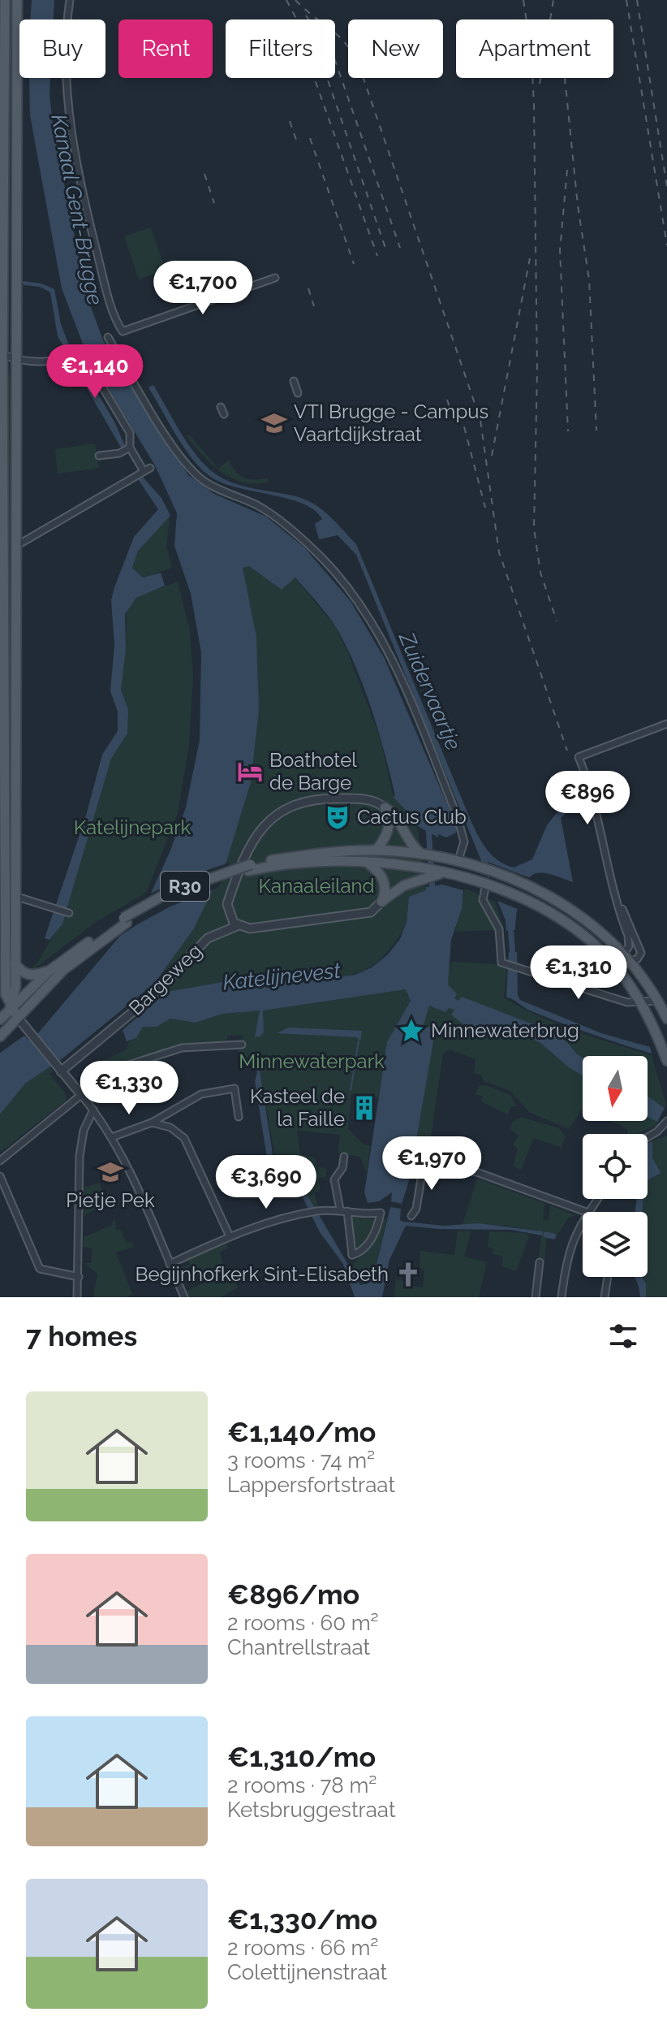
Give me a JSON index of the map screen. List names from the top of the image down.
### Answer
{
  "streets": {
    "main road": ["R30"],
    "street": ["Bargeweg"]
  },
  "water": ["Kanaal Gent-Brugge", "Zuidervaartje", "Katelijnevest"],
  "parks": ["Katelijnepark", "Kanaaleiland", "Minnewaterpark"],
  "places": {
    "school or university": ["VTI Brugge - Campus Vaartdijkstraat", "Pietje Pek"],
    "hotel": ["Boathotel de Barge"],
    "theatre": ["Cactus Club"],
    "place": ["Minnewaterbrug"],
    "building": ["Kasteel de la Faille"],
    "church": ["Begijnhofkerk Sint-Elisabeth"]
  },
  "north": "bottom",
  "page": {
    "chip": [
      "Buy",
      "Rent",
      "Filters",
      "New",
      "Apartment"
    ],
    "price": [
      "€1,700",
      "€1,140",
      "€896",
      "€1,310",
      "€1,330",
      "€1,970",
      "€3,690"
    ],
    "heading": "7 homes",
    "list": [
      {
        "name": "€1,140/mo",
        "note": "3 rooms · 74 m² · Lappersfortstraat"
      },
      {
        "name": "€896/mo",
        "note": "2 rooms · 60 m² · Chantrellstraat"
      },
      {
        "name": "€1,310/mo",
        "note": "2 rooms · 78 m² · Ketsbruggestraat"
      },
      {
        "name": "€1,330/mo",
        "note": "2 rooms · 66 m² · Colettijnenstraat"
      }
    ]
  }
}
